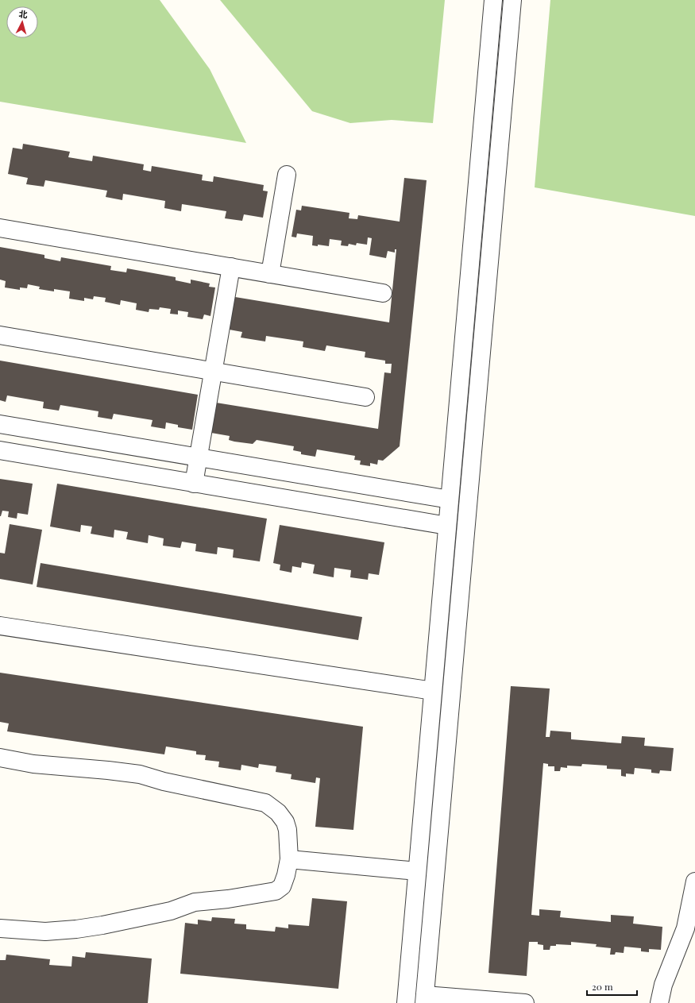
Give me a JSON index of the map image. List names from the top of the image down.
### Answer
{
  "scale_bar": "20 m",
  "north": "top"
}
